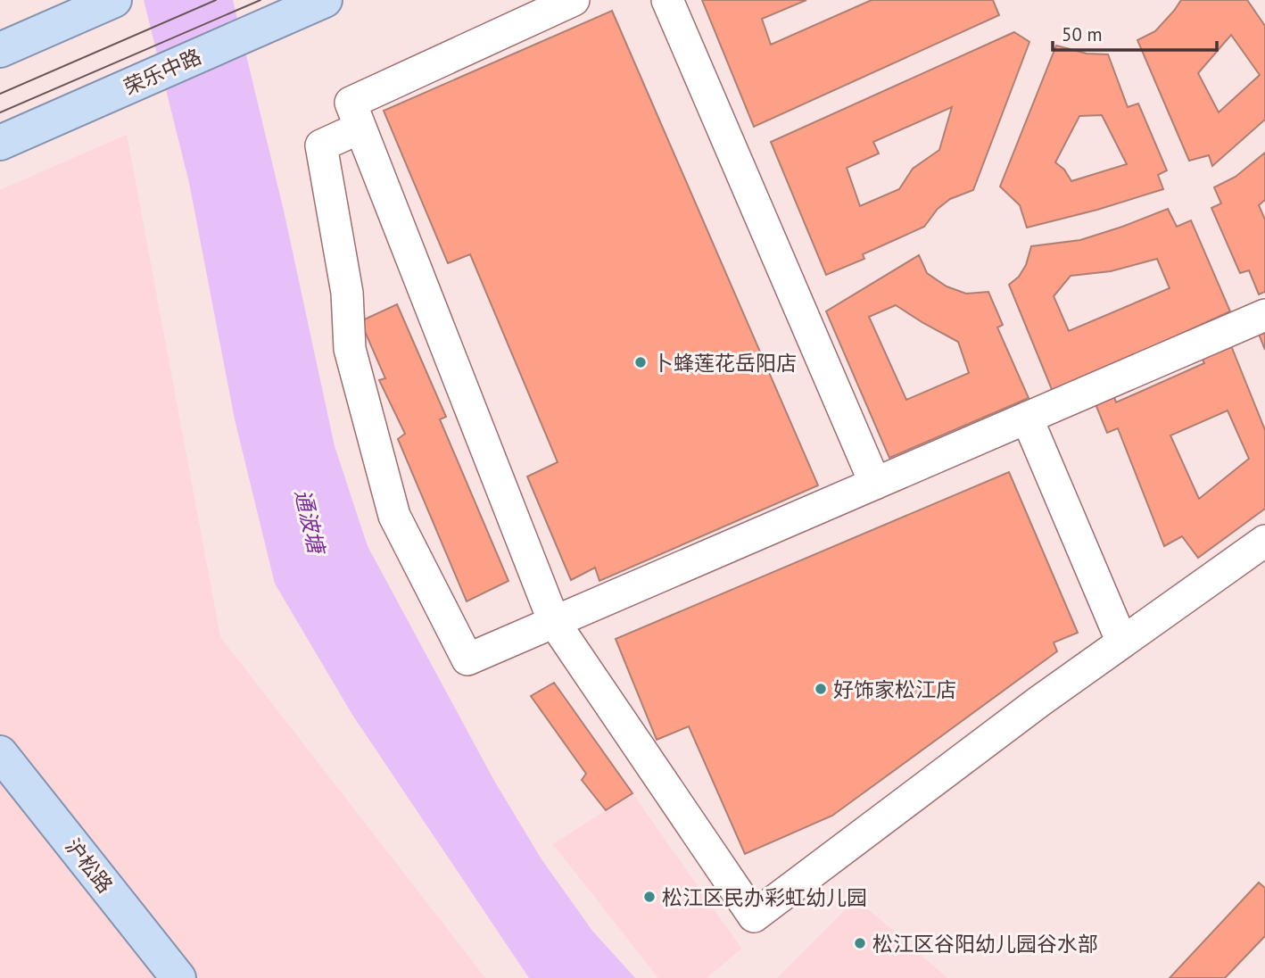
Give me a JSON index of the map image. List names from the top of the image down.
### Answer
{
  "streets": {
    "main road": ["荣乐中路", "沪松路"]
  },
  "water": ["通波塘"],
  "places": [
    "卜蜂莲花岳阳店",
    "好饰家松江店",
    "松江区民办彩虹幼儿园",
    "松江区谷阳幼儿园谷水部"
  ],
  "scale_bar": "50 m"
}
